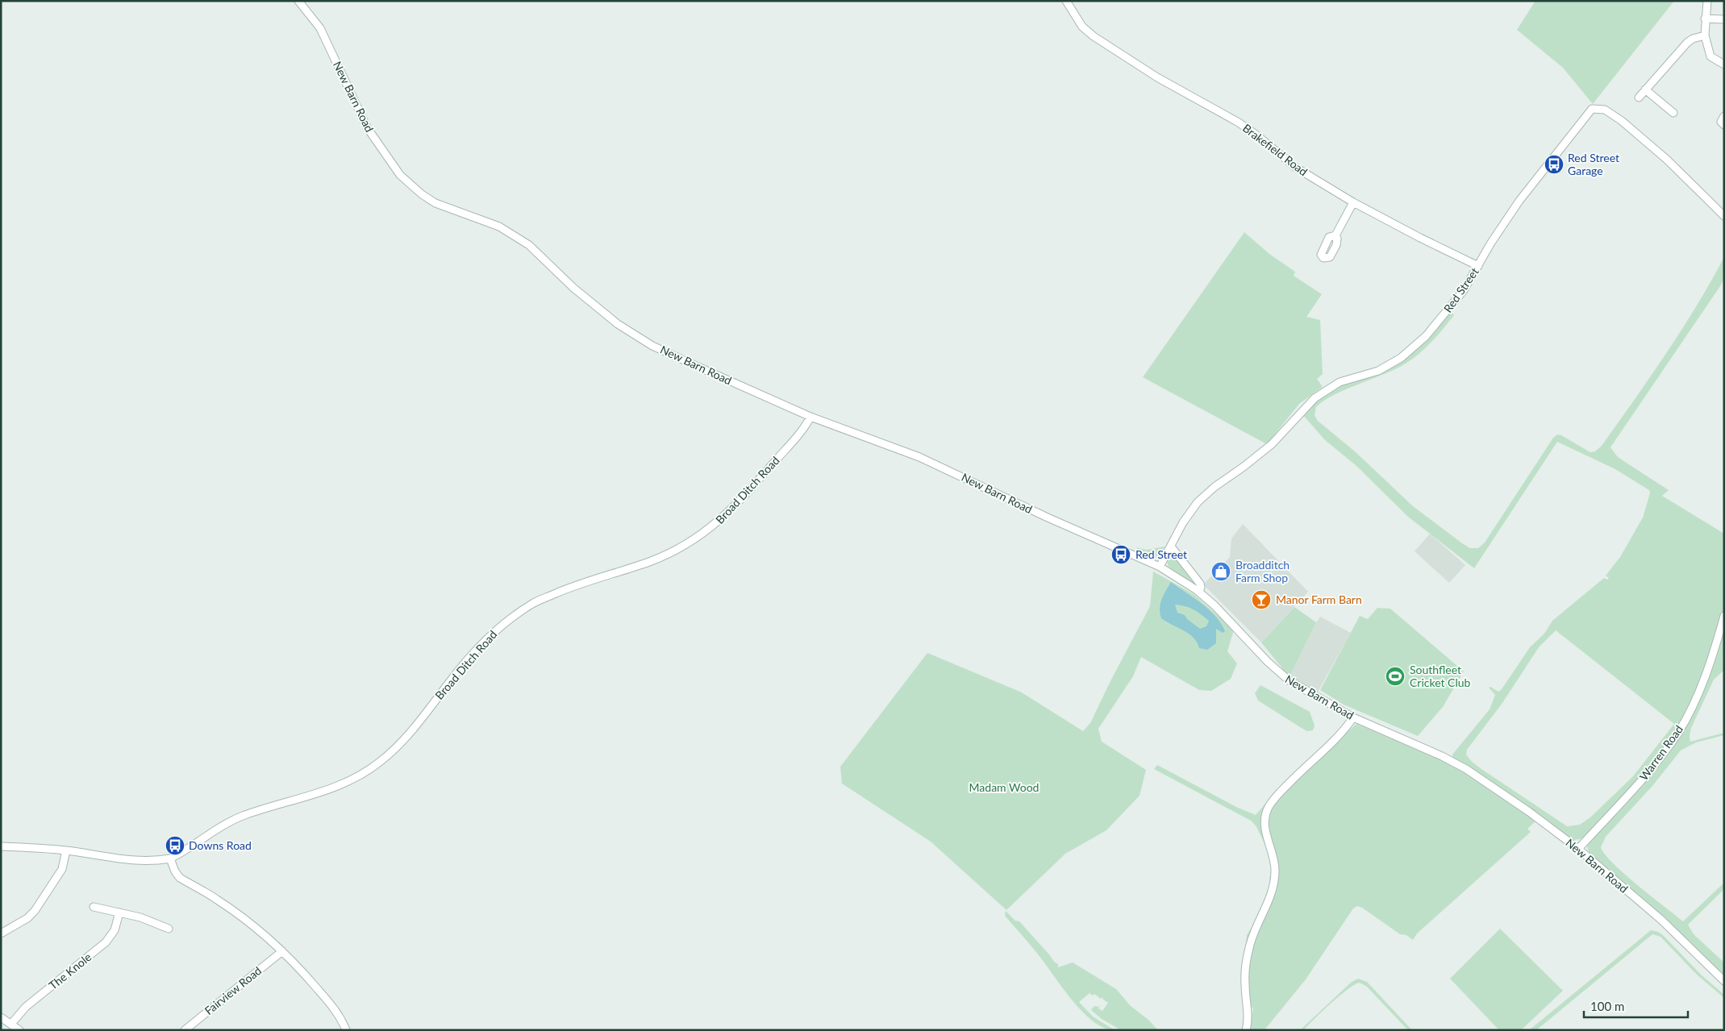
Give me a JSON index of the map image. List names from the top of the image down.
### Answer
{
  "streets": {
    "street": [
      "New Barn Road",
      "Brakefield Road",
      "Red Street",
      "Broad Ditch Road",
      "Warren Road",
      "The Knole",
      "Fairview Road"
    ]
  },
  "crossings": [
    ["New Barn Road", "Red Street"],
    ["New Barn Road", "Broad Ditch Road"],
    ["New Barn Road", "Warren Road"],
    ["Brakefield Road", "Red Street"]
  ],
  "parks": ["Madam Wood"],
  "places": {
    "bus stop": ["Red Street Garage", "Red Street", "Downs Road"],
    "shop": ["Broadditch Farm Shop"],
    "bar": ["Manor Farm Barn"],
    "sports": ["Southfleet Cricket Club"]
  },
  "scale_bar": "100 m"
}
